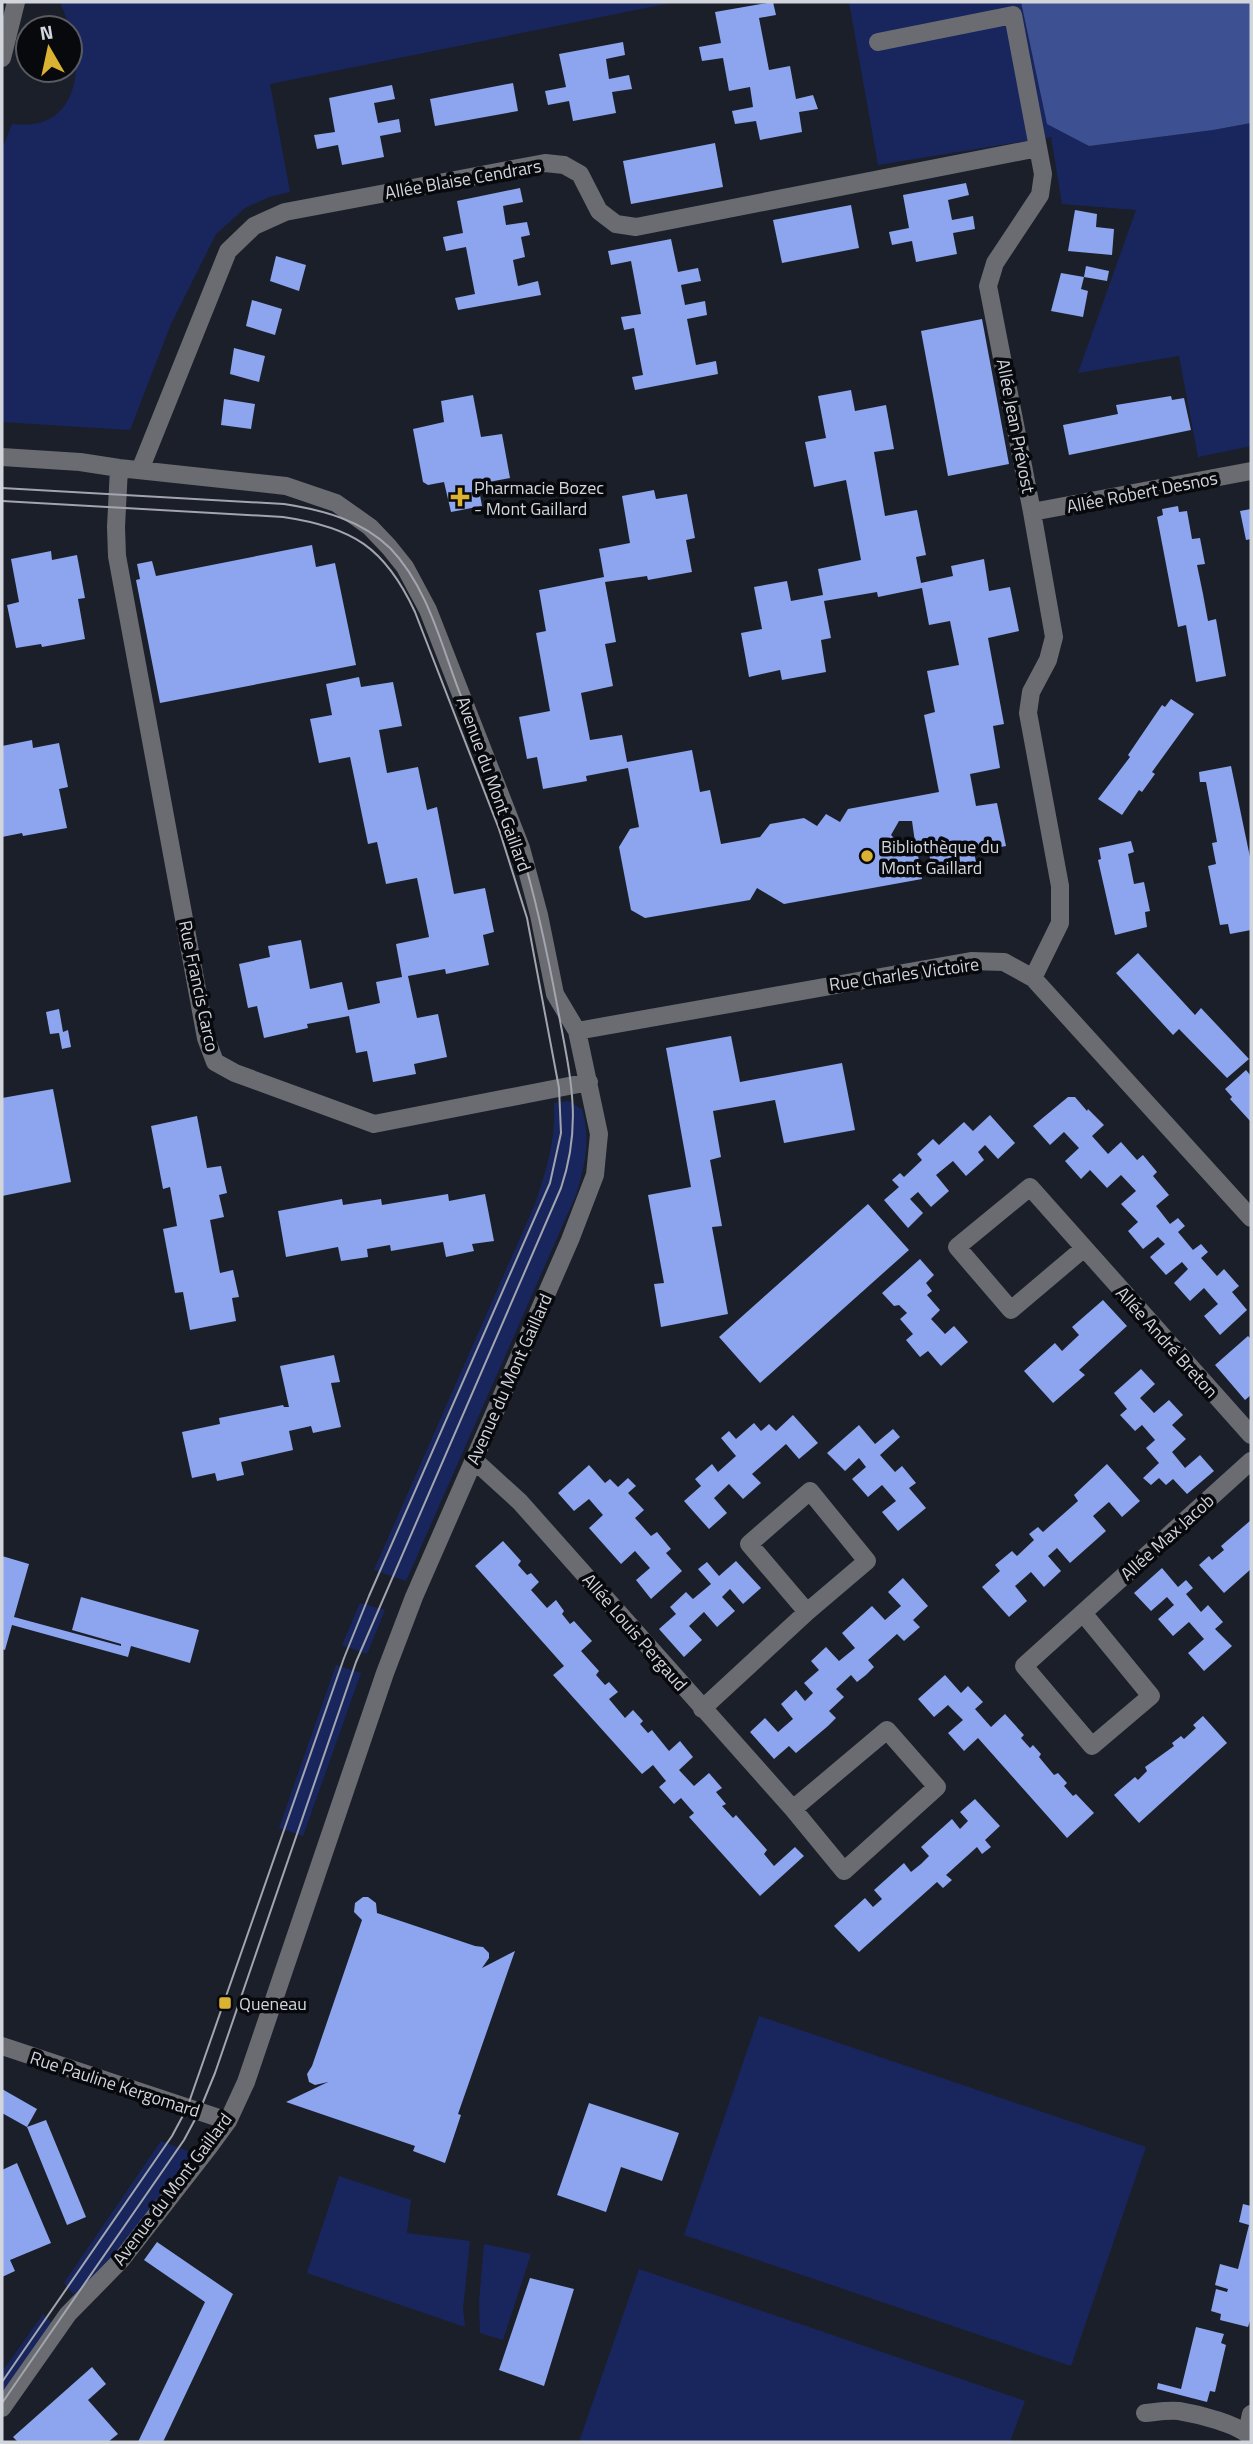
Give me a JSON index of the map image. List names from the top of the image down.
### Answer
{
  "streets": {
    "street": [
      "Allée Blaise Cendrars",
      "Allée Jean Prévost",
      "Allée Robert Desnos",
      "Avenue du Mont Gaillard",
      "Rue Charles Victoire",
      "Rue Francis Carco",
      "Allée André Breton",
      "Allée Max Jacob",
      "Allée Louis Pergaud",
      "Rue Pauline Kergomard"
    ]
  },
  "crossings": [
    ["Allée Blaise Cendrars", "Allée Jean Prévost"],
    ["Allée Blaise Cendrars", "Avenue du Mont Gaillard"],
    ["Allée Jean Prévost", "Allée Robert Desnos"],
    ["Allée Jean Prévost", "Rue Charles Victoire"],
    ["Avenue du Mont Gaillard", "Rue Charles Victoire"],
    ["Avenue du Mont Gaillard", "Rue Francis Carco"],
    ["Avenue du Mont Gaillard", "Allée Louis Pergaud"],
    ["Avenue du Mont Gaillard", "Rue Pauline Kergomard"]
  ],
  "places": {
    "health": ["Pharmacie Bozec - Mont Gaillard"],
    "other": ["Bibliothèque du Mont Gaillard"],
    "transit": ["Queneau"]
  },
  "north": "top"
}
